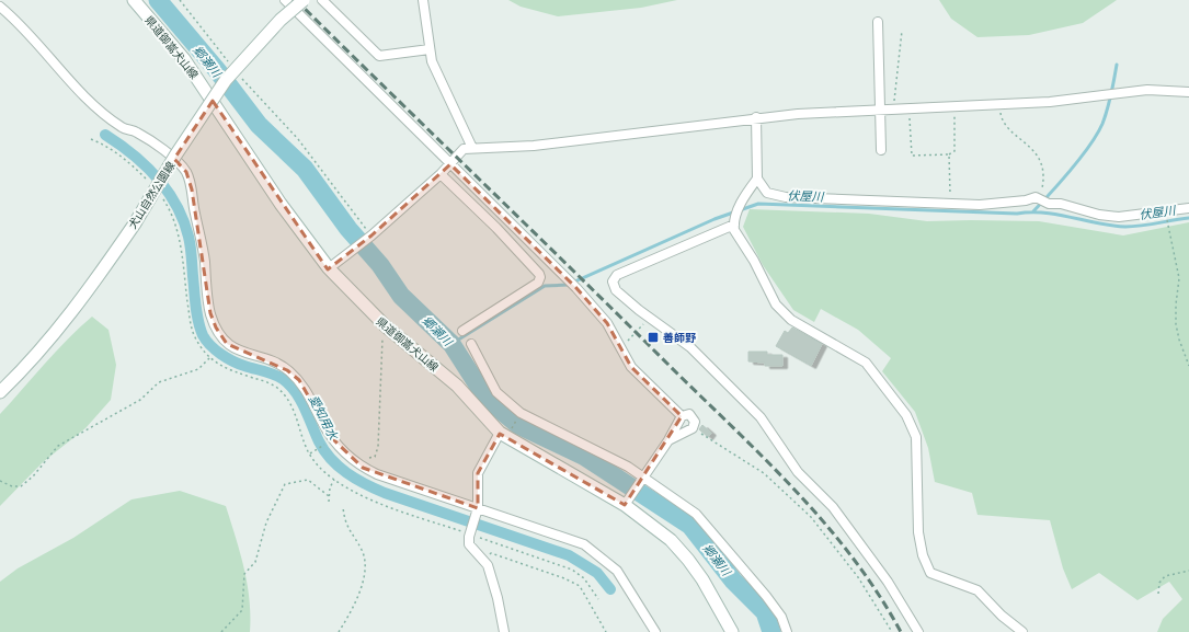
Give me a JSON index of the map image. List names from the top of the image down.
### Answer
{
  "streets": {
    "main road": ["県道御嵩犬山線", "犬山自然公園線"]
  },
  "water": ["郷瀬川", "伏屋川", "愛知用水"],
  "places": {
    "transit": ["善師野"]
  }
}
